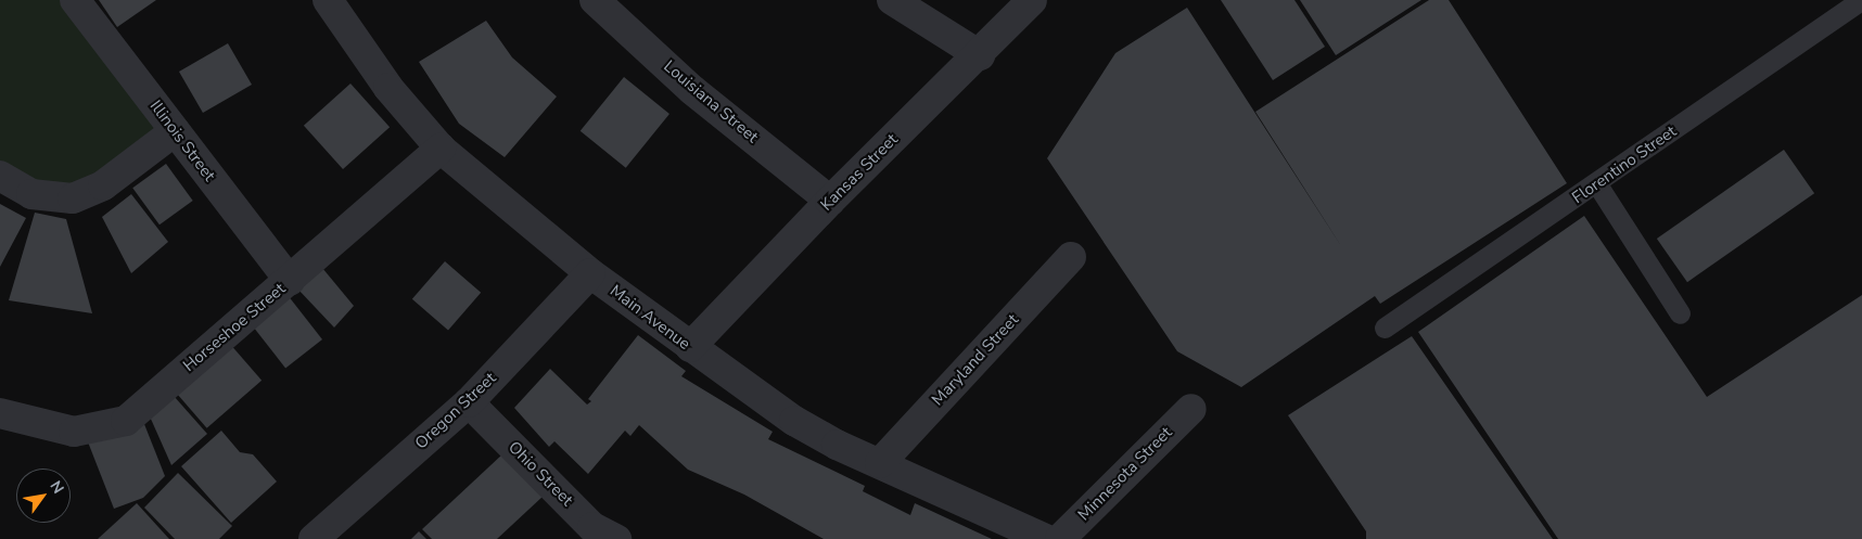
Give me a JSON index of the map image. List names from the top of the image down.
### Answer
{
  "streets": {
    "street": [
      "Louisiana Street",
      "Illinois Street",
      "Kansas Street",
      "Main Avenue",
      "Horseshoe Street",
      "Maryland Street",
      "Oregon Street",
      "Ohio Street",
      "Minnesota Street"
    ],
    "lane": ["Florentino Street"]
  },
  "crossings": [
    ["Louisiana Street", "Kansas Street"],
    ["Illinois Street", "Horseshoe Street"],
    ["Kansas Street", "Main Avenue"],
    ["Main Avenue", "Horseshoe Street"],
    ["Main Avenue", "Maryland Street"],
    ["Main Avenue", "Oregon Street"],
    ["Oregon Street", "Ohio Street"]
  ],
  "north": "top right"
}
